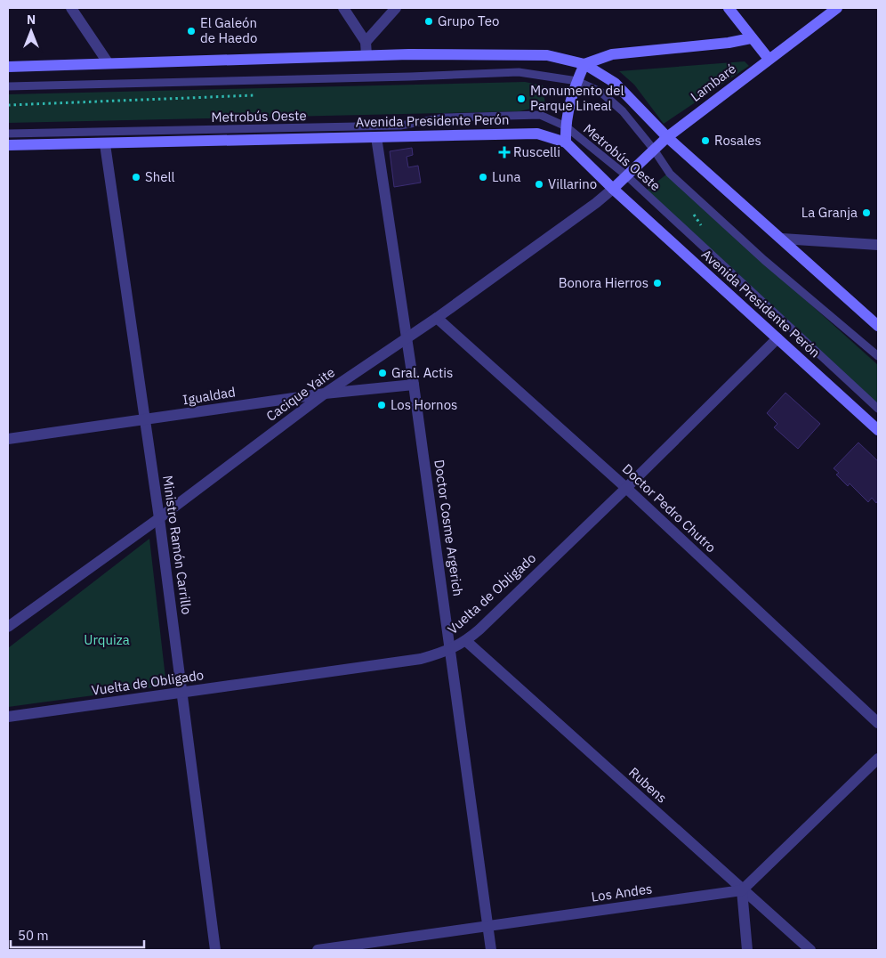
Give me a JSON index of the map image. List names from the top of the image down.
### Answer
{
  "streets": {
    "main road": ["Lambaré", "Avenida Presidente Perón"],
    "street": [
      "Cacique Yaite",
      "Igualdad",
      "Doctor Pedro Chutro",
      "Doctor Cosme Argerich",
      "Ministro Ramón Carrillo",
      "Vuelta de Obligado",
      "Rubens",
      "Los Andes"
    ],
    "lane": ["Metrobús Oeste"]
  },
  "crossings": [
    ["Lambaré", "Metrobús Oeste"],
    ["Lambaré", "Avenida Presidente Perón"],
    ["Lambaré", "Cacique Yaite"],
    ["Avenida Presidente Perón", "Cacique Yaite"],
    ["Avenida Presidente Perón", "Doctor Cosme Argerich"],
    ["Avenida Presidente Perón", "Ministro Ramón Carrillo"],
    ["Avenida Presidente Perón", "Vuelta de Obligado"],
    ["Cacique Yaite", "Igualdad"],
    ["Cacique Yaite", "Doctor Pedro Chutro"],
    ["Cacique Yaite", "Doctor Cosme Argerich"],
    ["Cacique Yaite", "Ministro Ramón Carrillo"],
    ["Igualdad", "Doctor Cosme Argerich"],
    ["Igualdad", "Ministro Ramón Carrillo"],
    ["Doctor Pedro Chutro", "Vuelta de Obligado"],
    ["Doctor Cosme Argerich", "Vuelta de Obligado"],
    ["Doctor Cosme Argerich", "Los Andes"],
    ["Ministro Ramón Carrillo", "Vuelta de Obligado"],
    ["Vuelta de Obligado", "Rubens"],
    ["Rubens", "Los Andes"]
  ],
  "parks": ["Urquiza"],
  "places": {
    "other": [
      "Grupo Teo",
      "El Galeón de Haedo",
      "Monumento del Parque Lineal",
      "Rosales",
      "Shell",
      "Luna",
      "Villarino",
      "La Granja",
      "Bonora Hierros",
      "Gral. Actis",
      "Los Hornos"
    ],
    "health": ["Ruscelli"]
  },
  "scale_bar": "50 m",
  "north": "top"
}
